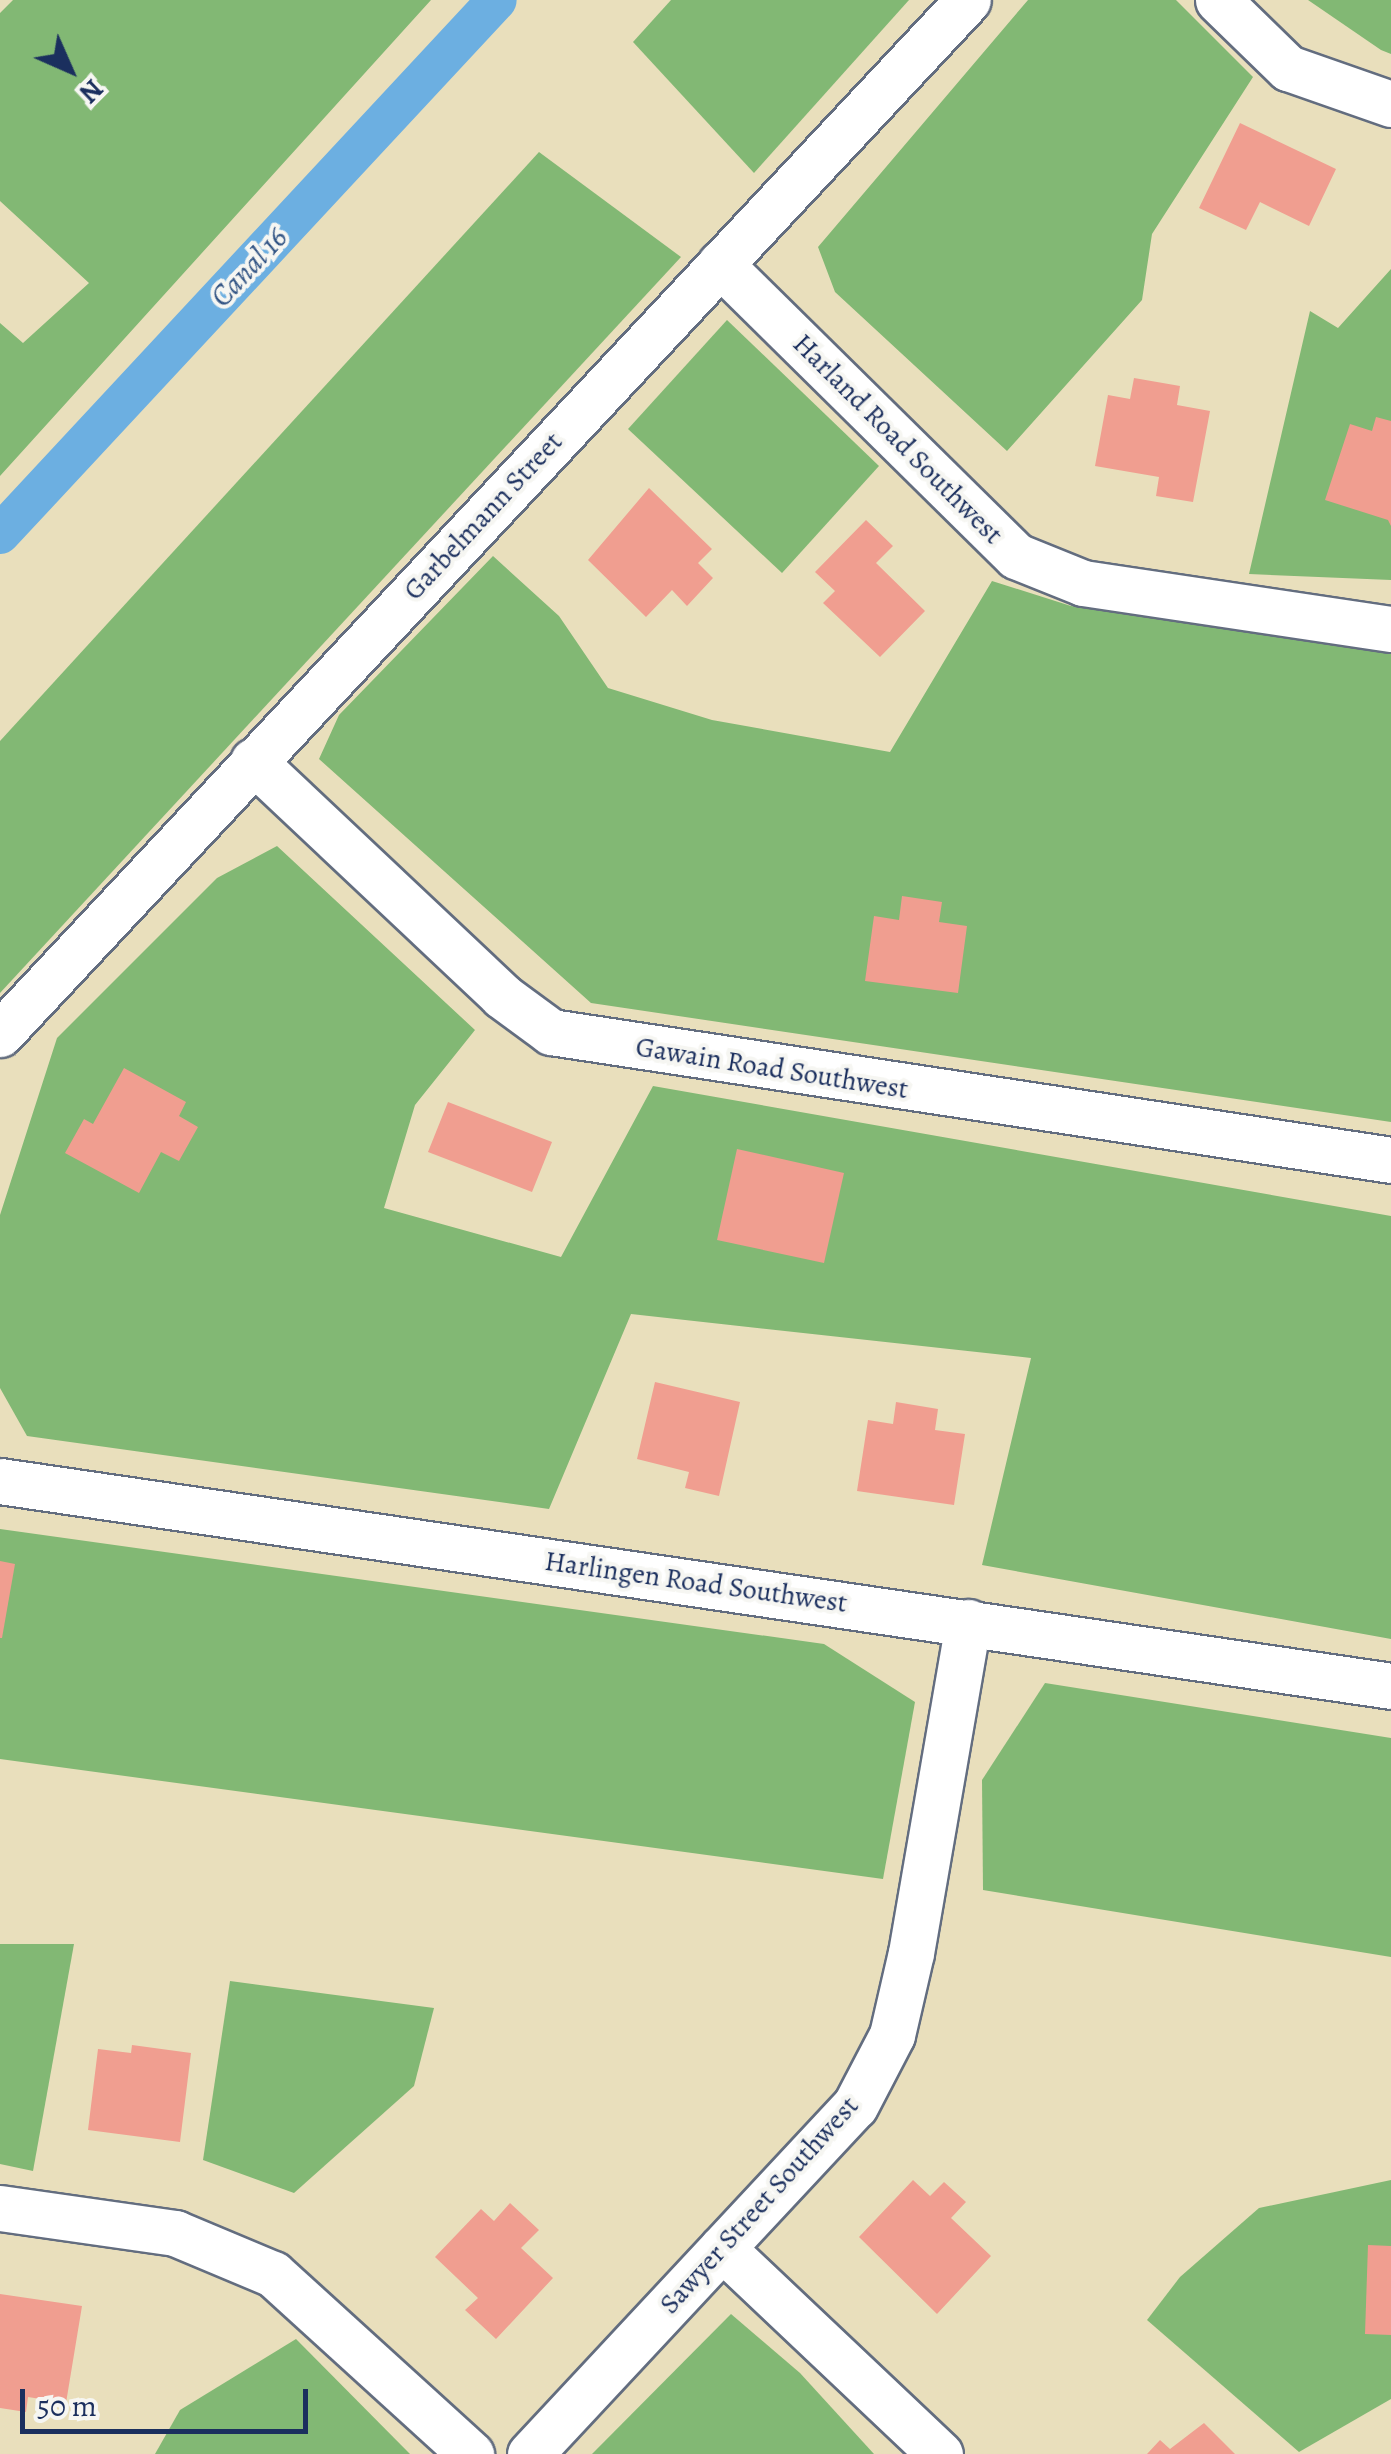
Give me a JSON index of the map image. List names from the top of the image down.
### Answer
{
  "streets": {
    "street": [
      "Harland Road Southwest",
      "Garbelmann Street",
      "Gawain Road Southwest",
      "Harlingen Road Southwest",
      "Sawyer Street Southwest"
    ]
  },
  "crossings": [
    ["Harland Road Southwest", "Garbelmann Street"],
    ["Garbelmann Street", "Gawain Road Southwest"],
    ["Harlingen Road Southwest", "Sawyer Street Southwest"]
  ],
  "water": ["Canal 16"],
  "scale_bar": "50 m",
  "north": "bottom right"
}
